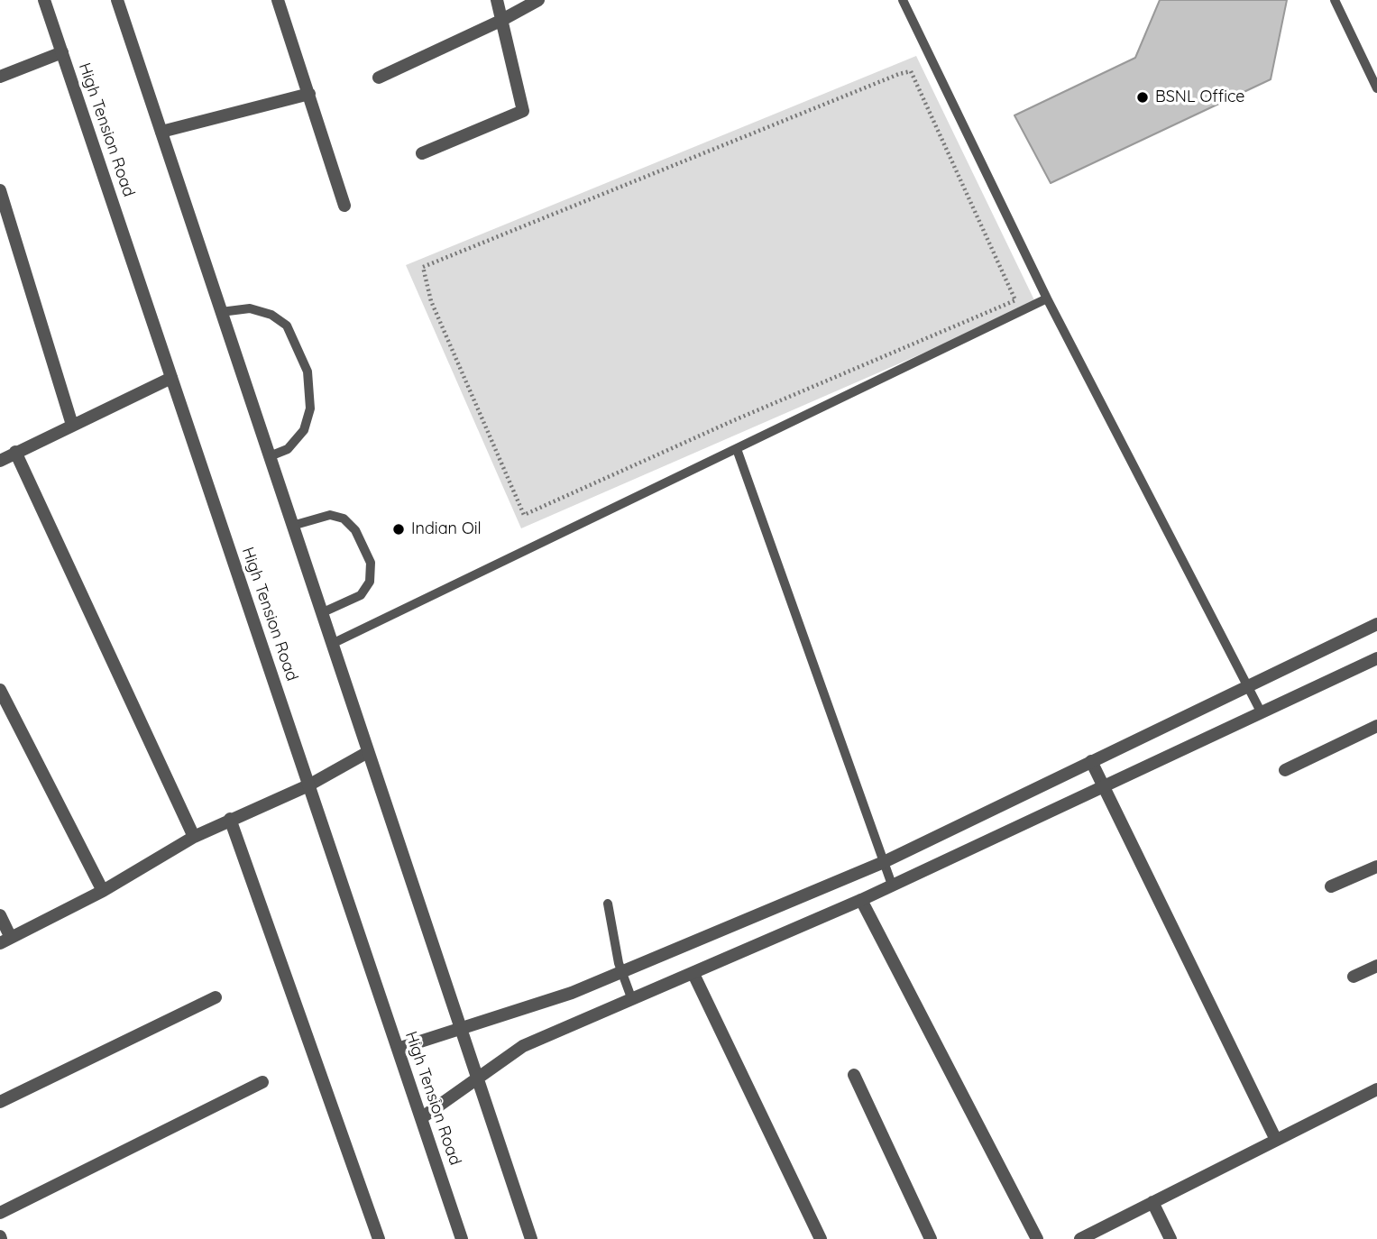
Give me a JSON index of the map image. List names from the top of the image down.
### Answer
{
  "streets": {
    "street": ["High Tension Road"]
  },
  "places": ["BSNL Office", "Indian Oil"]
}
